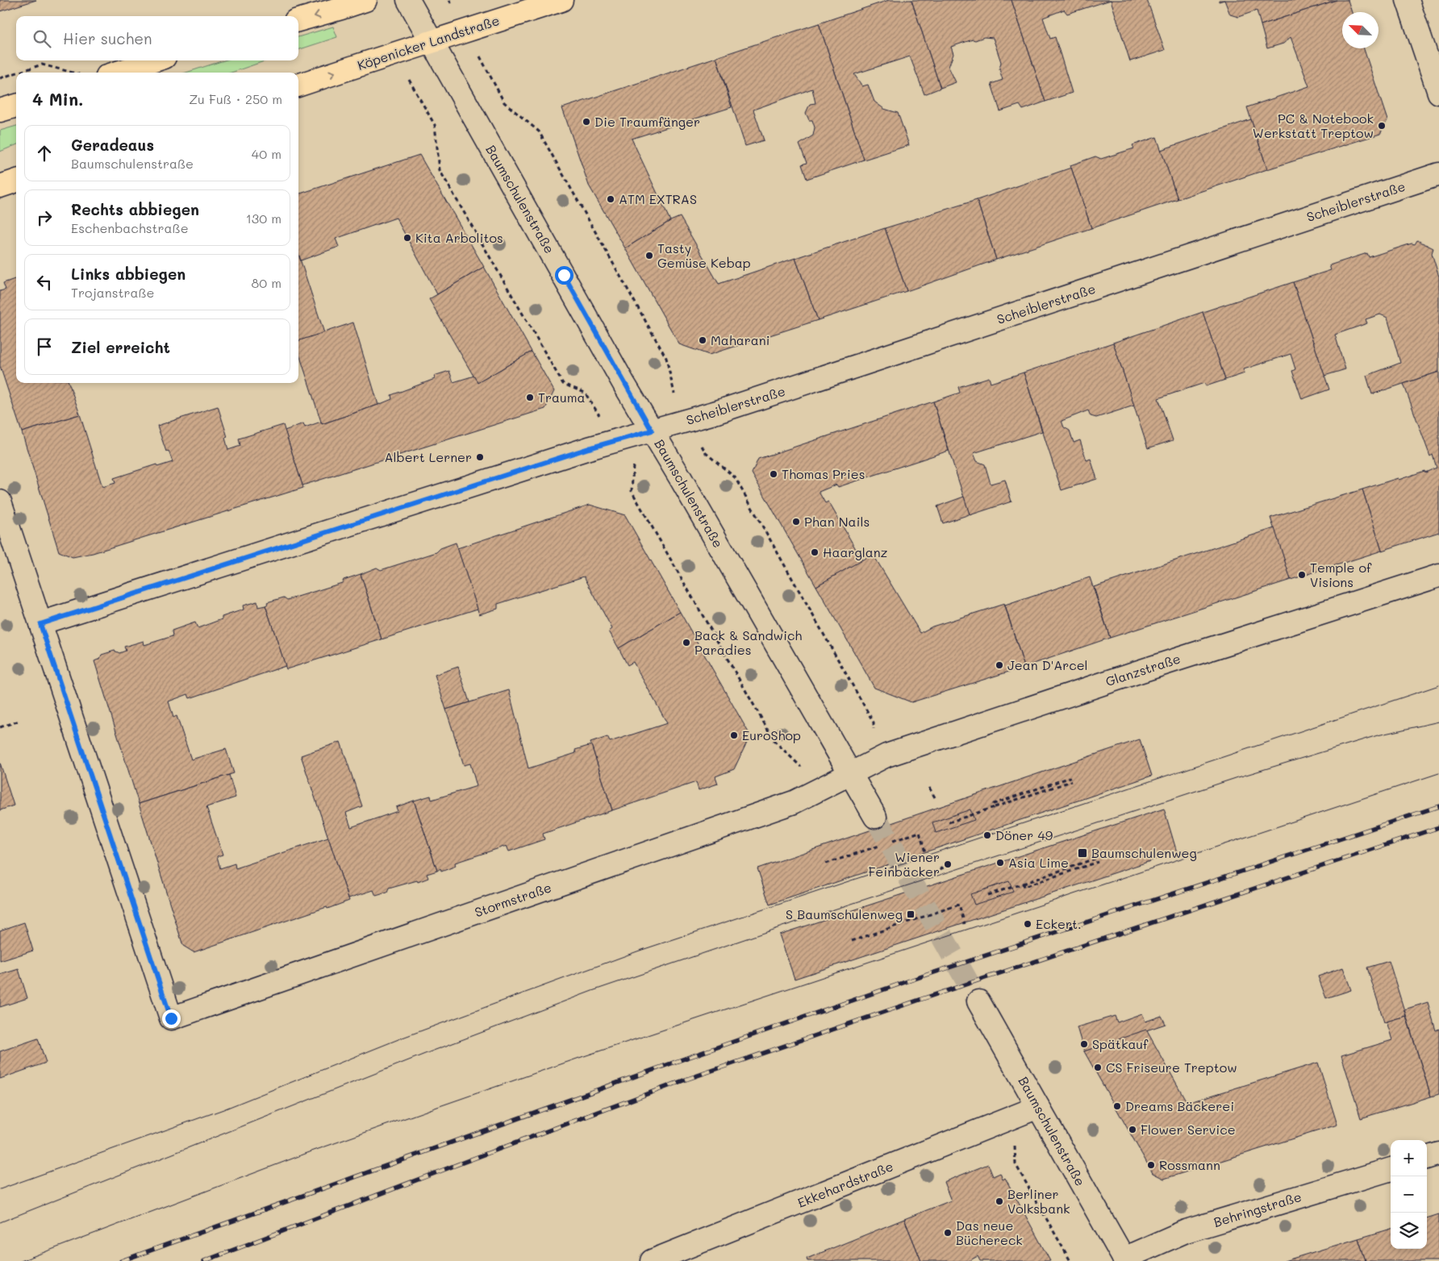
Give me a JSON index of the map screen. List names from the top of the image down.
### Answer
{
  "streets": {
    "main road": ["Köpenicker Landstraße"],
    "street": [
      "Baumschulenstraße",
      "Scheiblerstraße",
      "Glanzstraße",
      "Stormstraße",
      "Ekkehardstraße",
      "Behringstraße"
    ]
  },
  "crossings": [
    ["Köpenicker Landstraße", "Baumschulenstraße"],
    ["Baumschulenstraße", "Scheiblerstraße"],
    ["Baumschulenstraße", "Glanzstraße"],
    ["Baumschulenstraße", "Stormstraße"],
    ["Baumschulenstraße", "Ekkehardstraße"],
    ["Baumschulenstraße", "Behringstraße"],
    ["Scheiblerstraße", "Stormstraße"],
    ["Glanzstraße", "Stormstraße"]
  ],
  "places": {
    "other": [
      "Die Traumfänger",
      "PC & Notebook Werkstatt Treptow",
      "ATM EXTRAS",
      "Kita Arbolitos",
      "Tasty Gemüse Kebap",
      "Maharani",
      "Trauma",
      "Albert Lerner",
      "Thomas Pries",
      "Phan Nails",
      "Haarglanz",
      "Temple of Visions",
      "Back & Sandwich Paradies",
      "Jean D'Arcel",
      "EuroShop",
      "Döner 49",
      "Asia Lime",
      "Wiener Feinbäcker",
      "Eckert.",
      "Spätkauf",
      "CS Friseure Treptow",
      "Dreams Bäckerei",
      "Flower Service",
      "Rossmann",
      "Berliner Volksbank",
      "Das neue Büchereck"
    ],
    "transit": ["Baumschulenweg", "S Baumschulenweg"]
  },
  "north": "top left",
  "page": {
    "search": "Hier suchen",
    "heading": ["4 Min.", "Zu Fuß · 250 m"],
    "list": [
      ["Geradeaus", "Baumschulenstraße", "40 m"],
      ["Rechts abbiegen", "Eschenbachstraße", "130 m"],
      ["Links abbiegen", "Trojanstraße", "80 m"],
      "Ziel erreicht"
    ],
    "map_buttons": ["+", "−"]
  }
}
